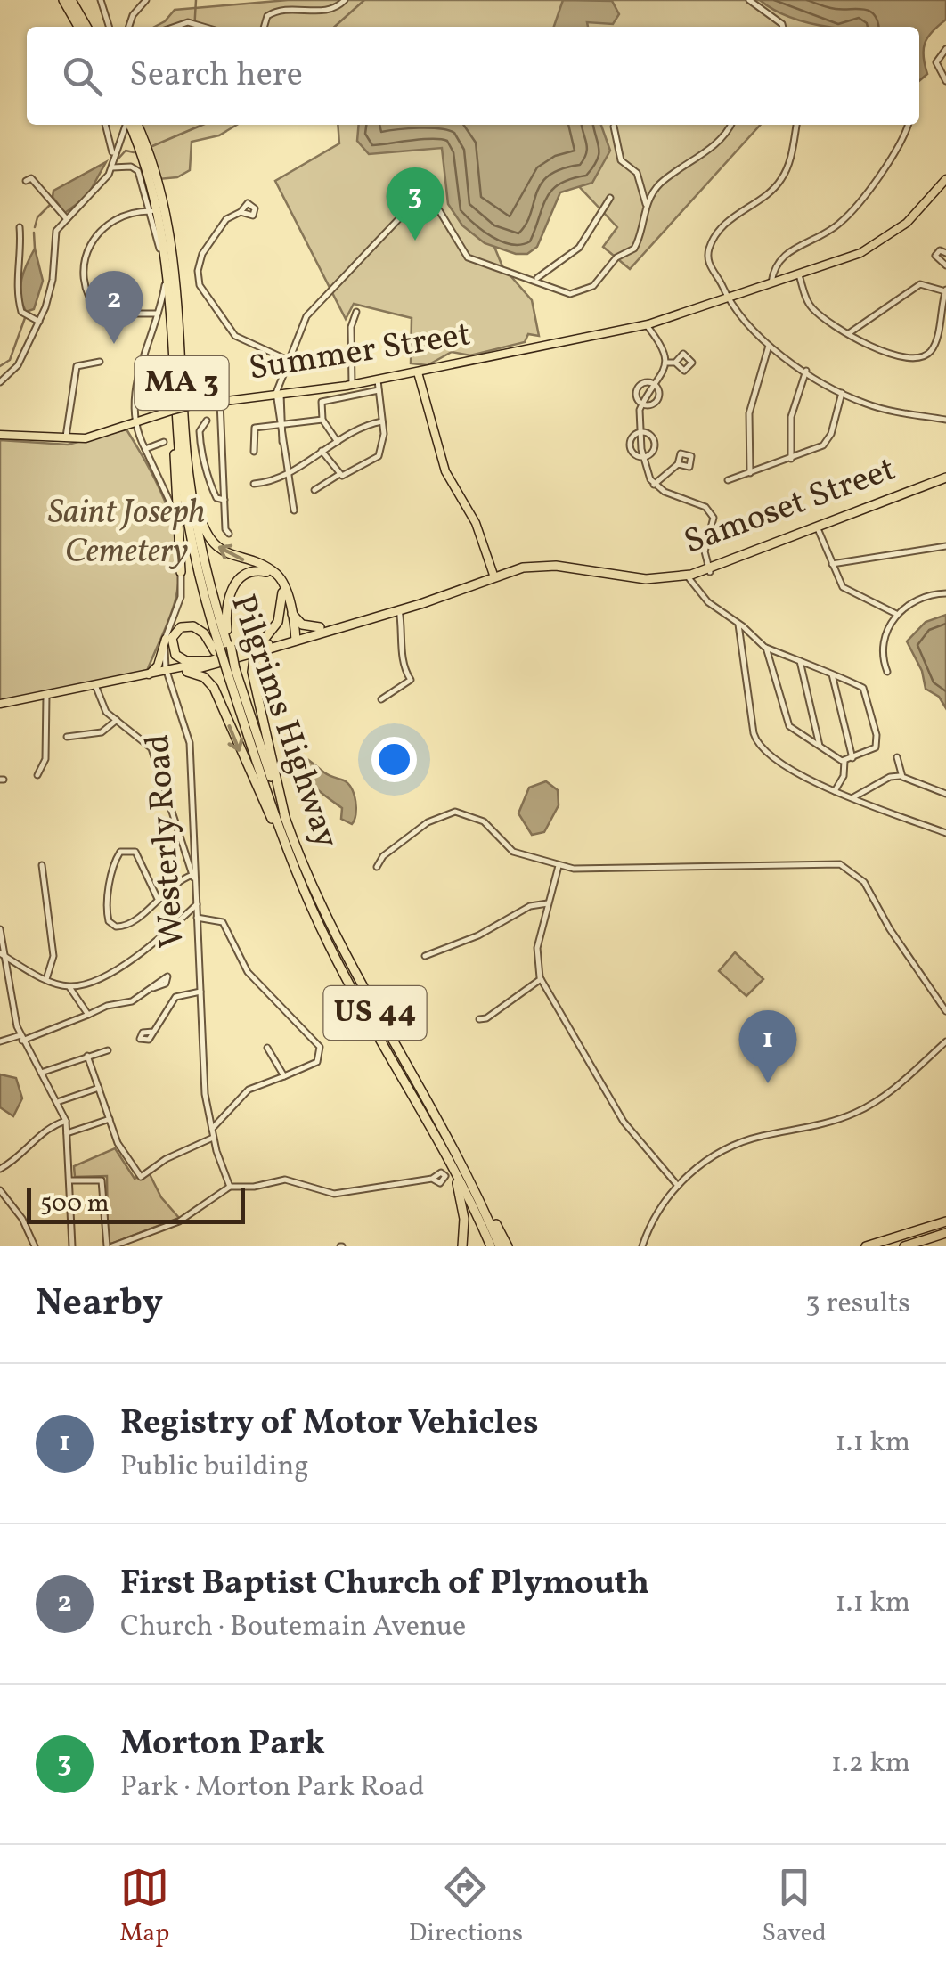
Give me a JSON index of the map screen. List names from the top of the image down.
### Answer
{
  "streets": {
    "highway": [
      "MA 3",
      "Samoset Street",
      "Pilgrims Highway",
      "US 44"
    ],
    "main road": ["Summer Street"],
    "street": ["Westerly Road"]
  },
  "crossings": [
    ["Summer Street", "Pilgrims Highway"],
    ["Summer Street", "Westerly Road"],
    ["Samoset Street", "Westerly Road"],
    ["Samoset Street", "US 44"],
    ["Pilgrims Highway", "US 44"]
  ],
  "parks": ["Saint Joseph Cemetery"],
  "scale_bar": "500 m",
  "page": {
    "search": "Search here",
    "pins": ["3", "2", "1"],
    "scale": "500 m",
    "heading": ["Nearby", "3 results"],
    "list": [
      {
        "mark": "1",
        "name": "Registry of Motor Vehicles",
        "note": "Public building",
        "value": "1.1 km"
      },
      {
        "mark": "2",
        "name": "First Baptist Church of Plymouth",
        "note": "Church · Boutemain Avenue",
        "value": "1.1 km"
      },
      {
        "mark": "3",
        "name": "Morton Park",
        "note": "Park · Morton Park Road",
        "value": "1.2 km"
      }
    ],
    "nav": ["Map", "Directions", "Saved"]
  }
}
